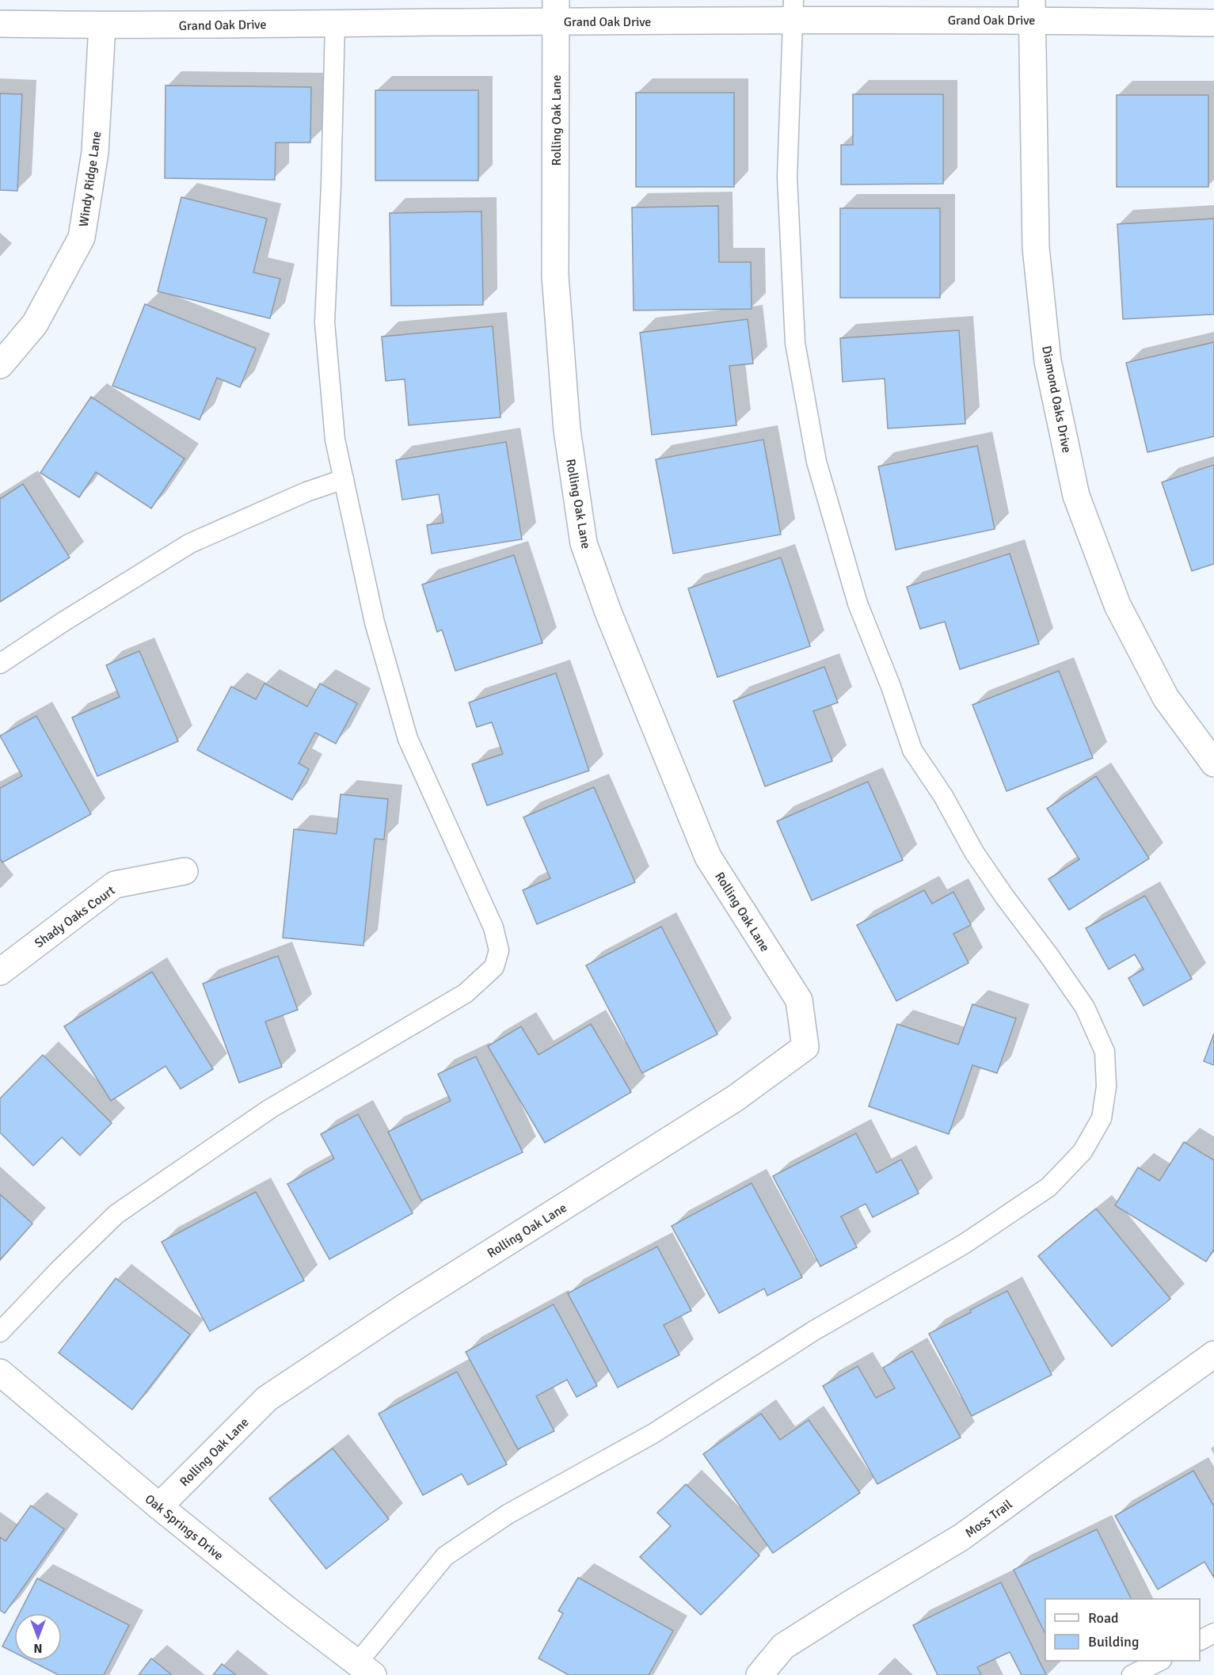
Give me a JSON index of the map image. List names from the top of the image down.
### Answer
{
  "streets": {
    "street": [
      "Grand Oak Drive",
      "Rolling Oak Lane",
      "Windy Ridge Lane",
      "Diamond Oaks Drive",
      "Shady Oaks Court",
      "Moss Trail",
      "Oak Springs Drive"
    ]
  },
  "crossings": [
    ["Grand Oak Drive", "Rolling Oak Lane"],
    ["Grand Oak Drive", "Windy Ridge Lane"],
    ["Grand Oak Drive", "Diamond Oaks Drive"],
    ["Rolling Oak Lane", "Oak Springs Drive"]
  ],
  "legend": ["Road", "Building"],
  "north": "bottom"
}
